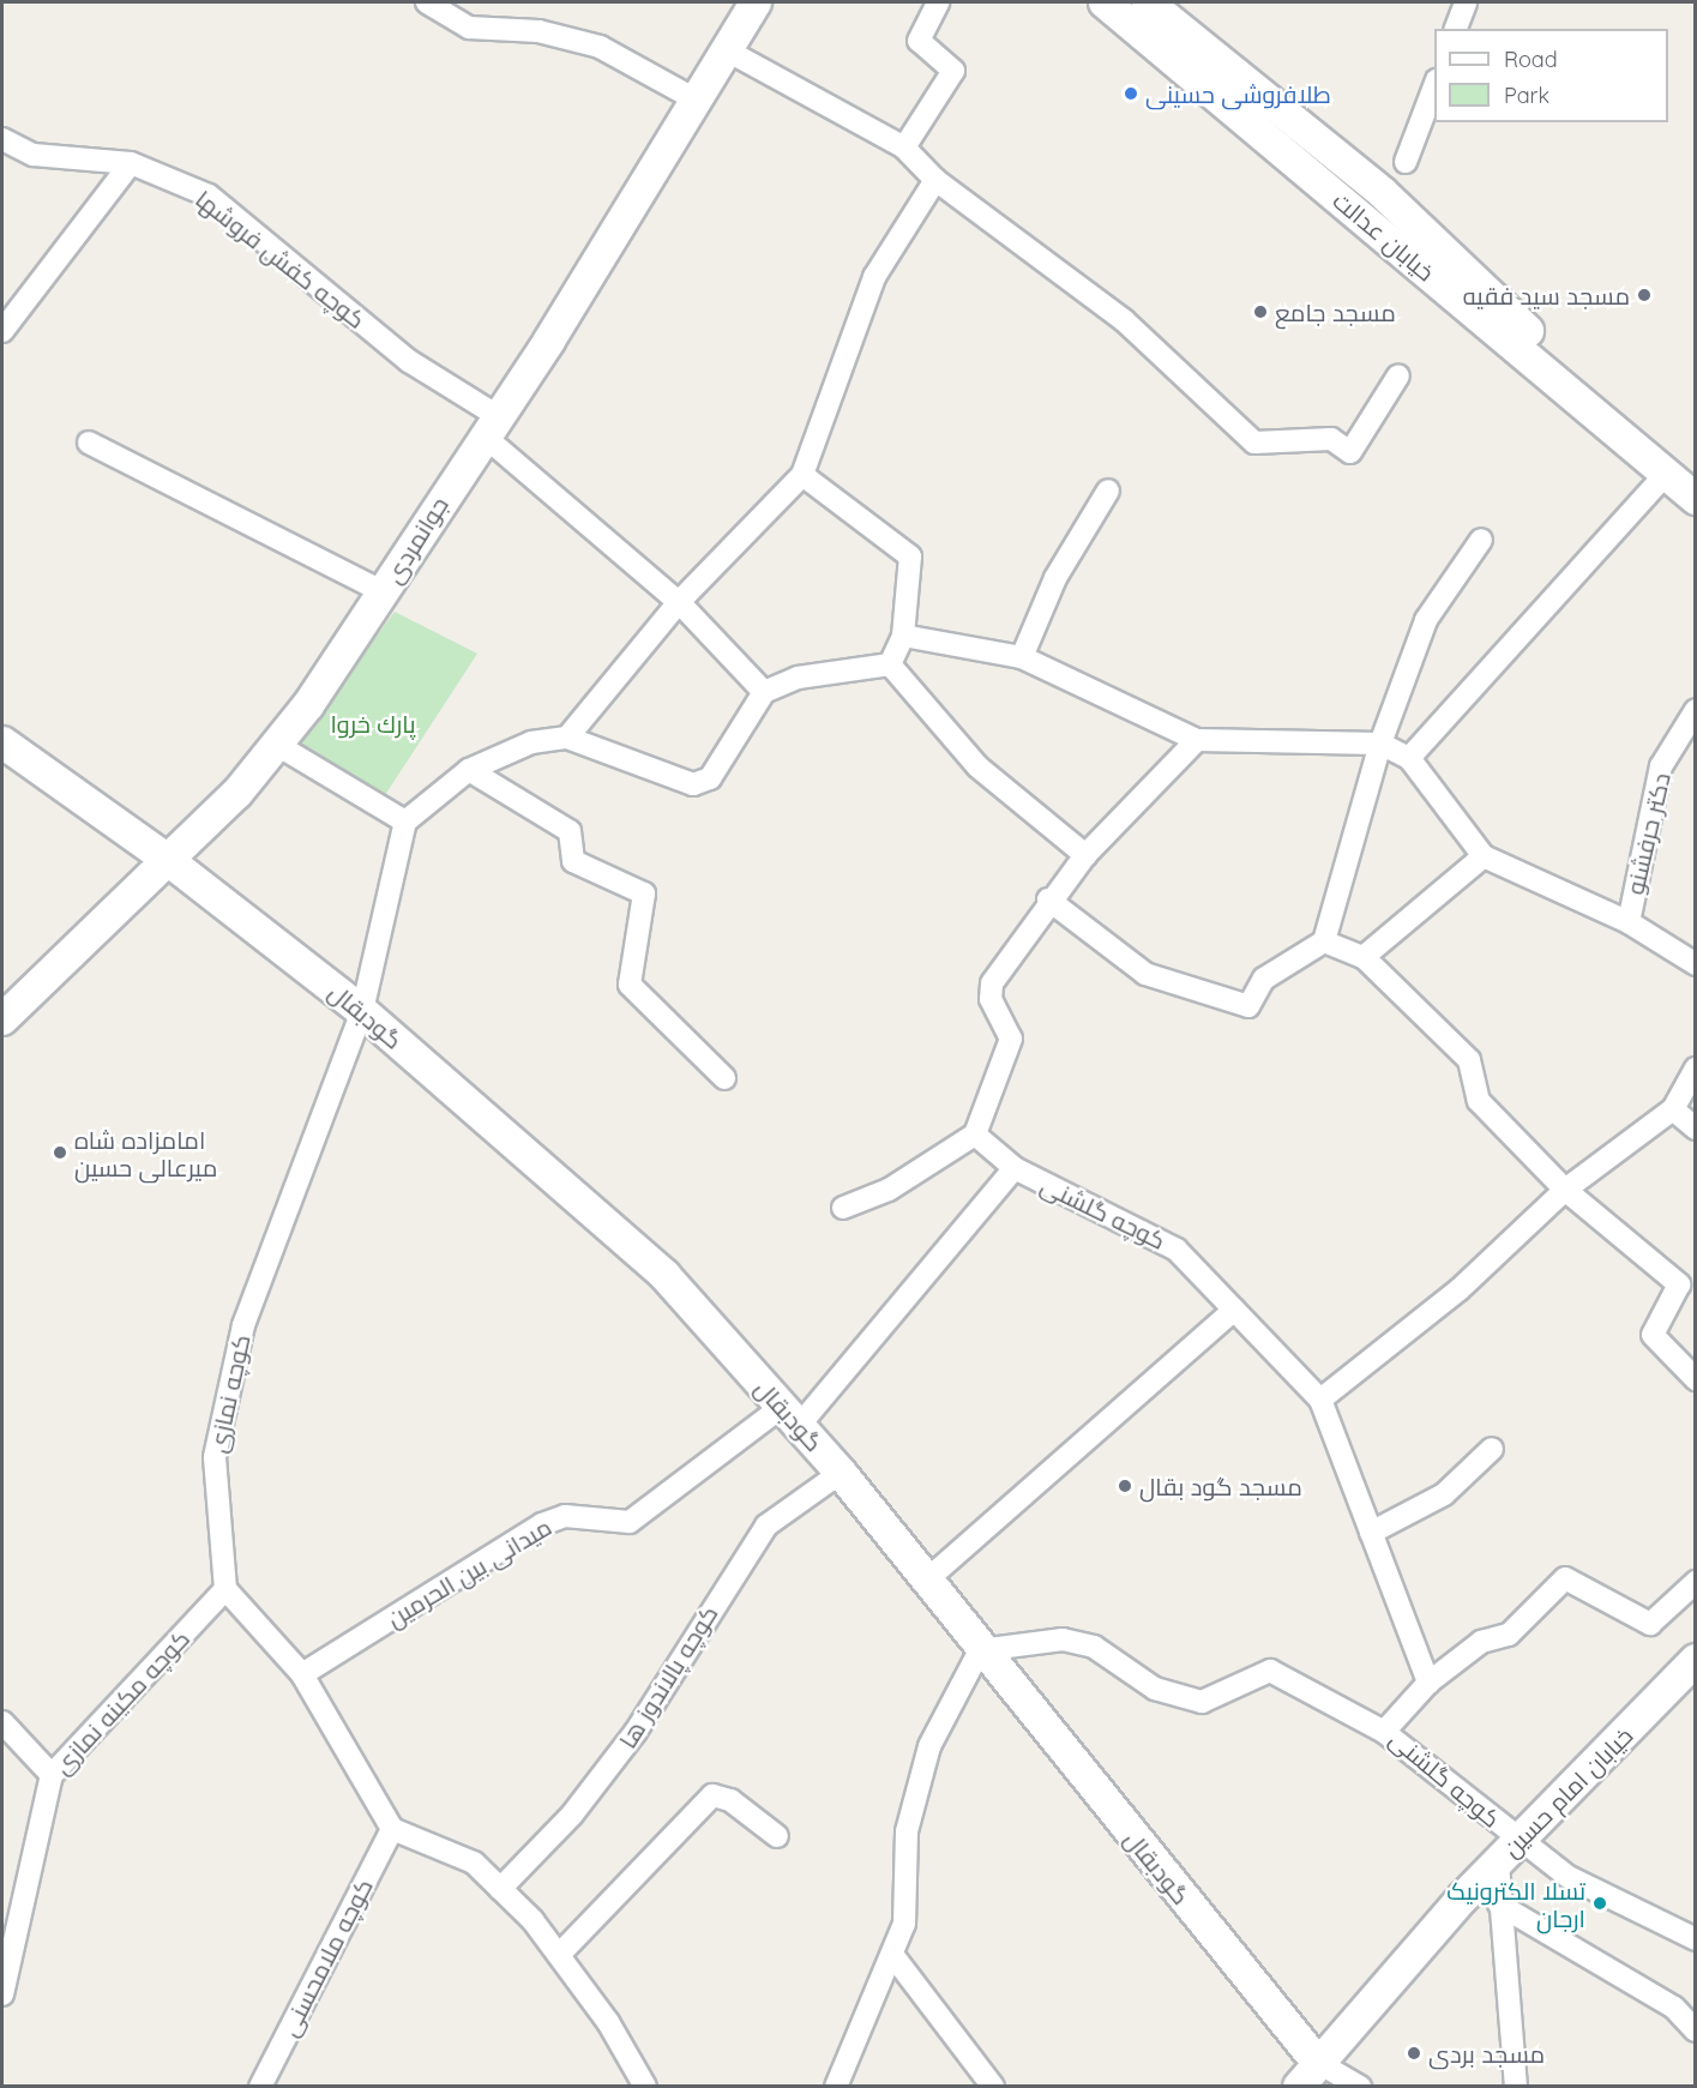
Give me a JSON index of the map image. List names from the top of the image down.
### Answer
{
  "streets": {
    "main road": [
      "خیابان عدالت",
      "جوانمردی",
      "گودبقال",
      "خیابان امام حسین"
    ],
    "street": [
      "کوچه کفش فروشها",
      "دکتر حرفشنو",
      "کوچه گلشنی",
      "کوچه نمازی",
      "میدانی بین الحرمین",
      "کوچه پالاندوز ها",
      "کوچه مکینه نمازی",
      "کوچه ملامحسنی"
    ]
  },
  "crossings": [
    ["کوچه کفش فروشها", "جوانمردی"],
    ["جوانمردی", "گودبقال"],
    ["گودبقال", "کوچه نمازی"],
    ["گودبقال", "میدانی بین الحرمین"],
    ["گودبقال", "کوچه پالاندوز ها"],
    ["گودبقال", "خیابان امام حسین"],
    ["کوچه گلشنی", "میدانی بین الحرمین"],
    ["کوچه گلشنی", "خیابان امام حسین"],
    ["کوچه نمازی", "کوچه مکینه نمازی"]
  ],
  "parks": ["پارك خروا"],
  "places": [
    "طلافروشی حسینی",
    "مسجد سید فقیه",
    "مسجد جامع",
    "امامزاده شاه میرعالی حسین",
    "مسجد گود بقال",
    "تسلا الکترونیک ارجان",
    "مسجد بردی"
  ],
  "legend": ["Road", "Park"]
}
